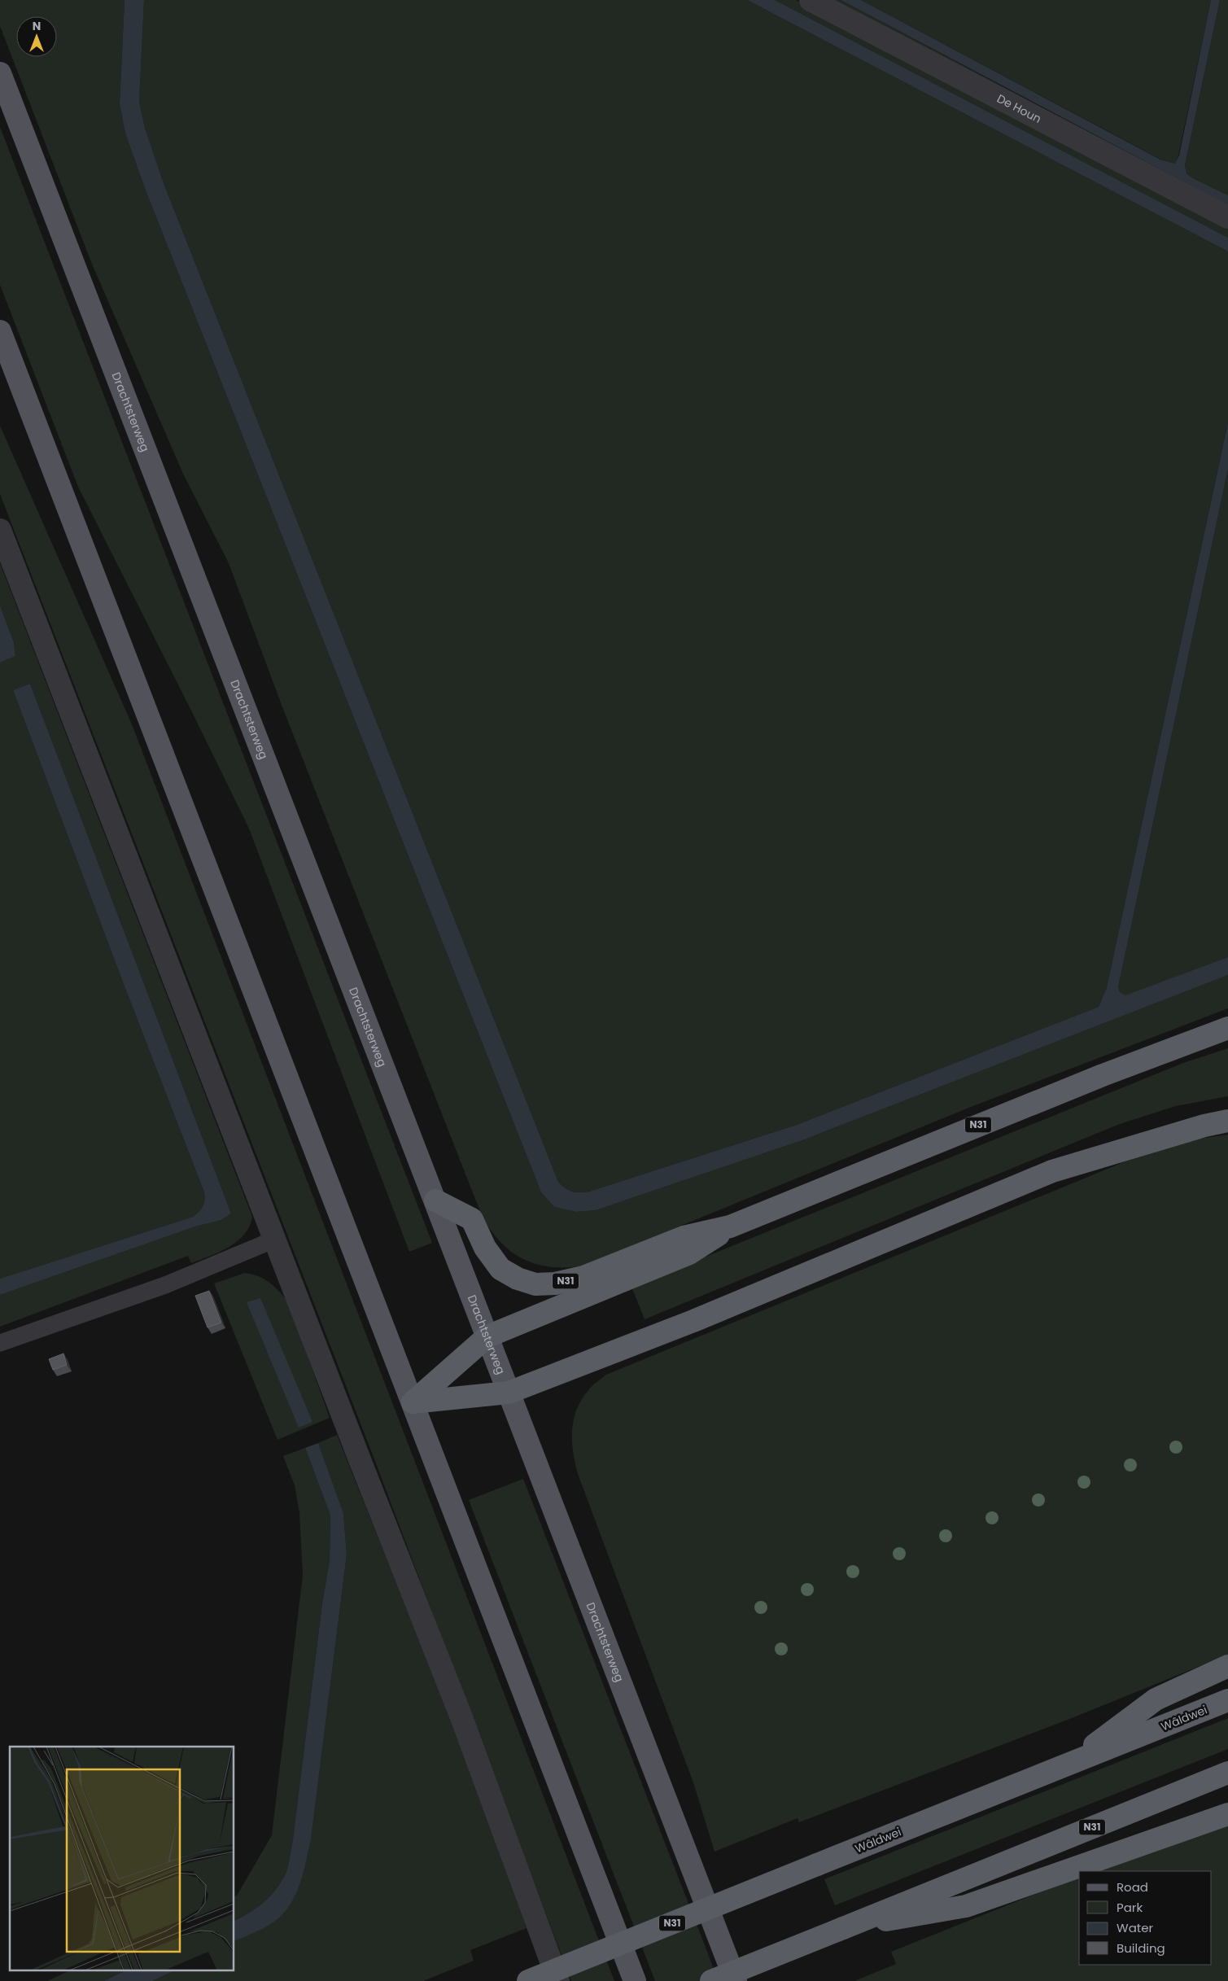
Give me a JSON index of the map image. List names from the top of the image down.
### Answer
{
  "streets": {
    "highway": ["N31", "Wâldwei"],
    "main road": ["Drachtsterweg"],
    "street": ["De Houn"]
  },
  "crossings": [
    ["Drachtsterweg", "N31"],
    ["N31", "Wâldwei"]
  ],
  "legend": [
    "Road",
    "Park",
    "Water",
    "Building"
  ],
  "north": "top"
}
